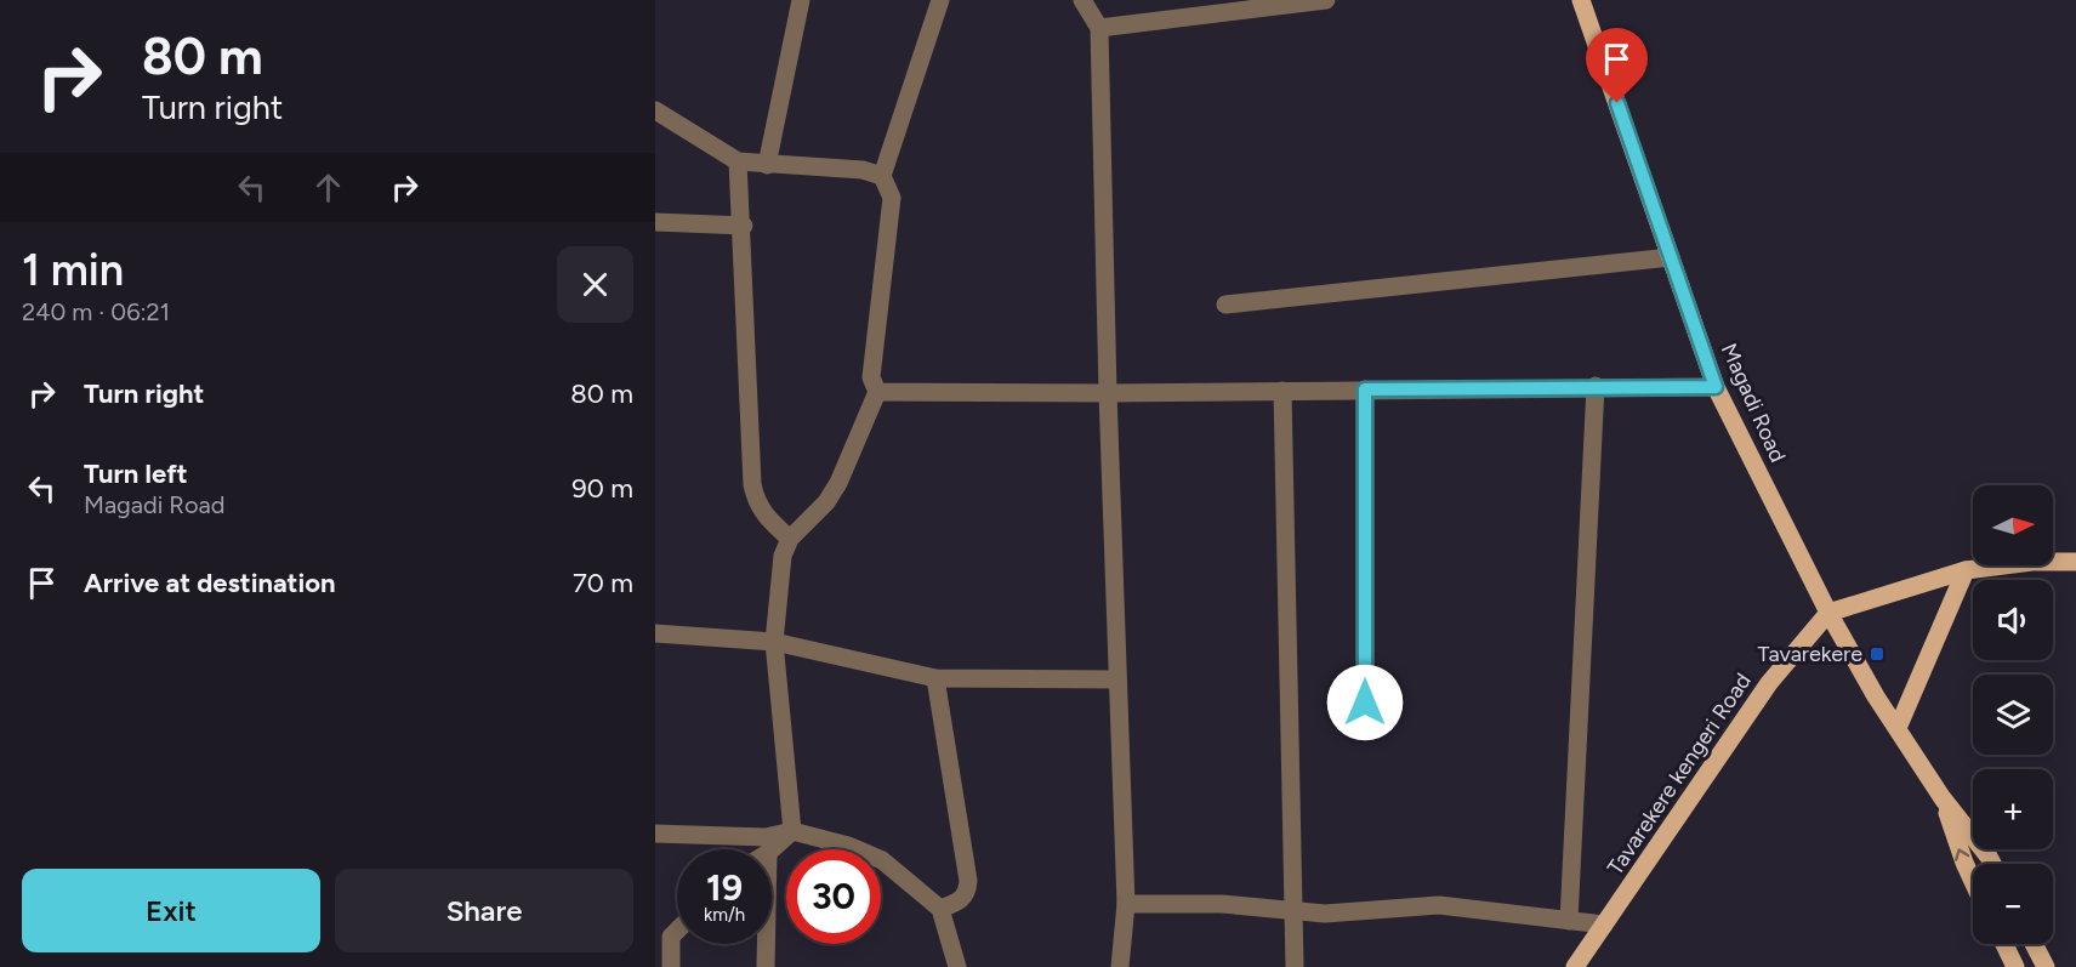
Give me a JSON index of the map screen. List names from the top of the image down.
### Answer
{
  "streets": {
    "main road": ["Magadi Road", "Tavarekere kengeri Road"]
  },
  "crossings": [
    ["Magadi Road", "Tavarekere kengeri Road"]
  ],
  "places": {
    "transit": ["Tavarekere"]
  },
  "north": "right",
  "page": {
    "turn": ["80 m", "Turn right"],
    "heading": ["1 min", "240 m · 06:21"],
    "list": [
      {
        "name": "Turn right",
        "value": "80 m"
      },
      {
        "name": "Turn left",
        "note": "Magadi Road",
        "value": "90 m"
      },
      {
        "name": "Arrive at destination",
        "value": "70 m"
      }
    ],
    "map_buttons": ["+", "−"],
    "speed": "19 km/h",
    "limit": "30",
    "buttons": ["Exit", "Share"]
  }
}
